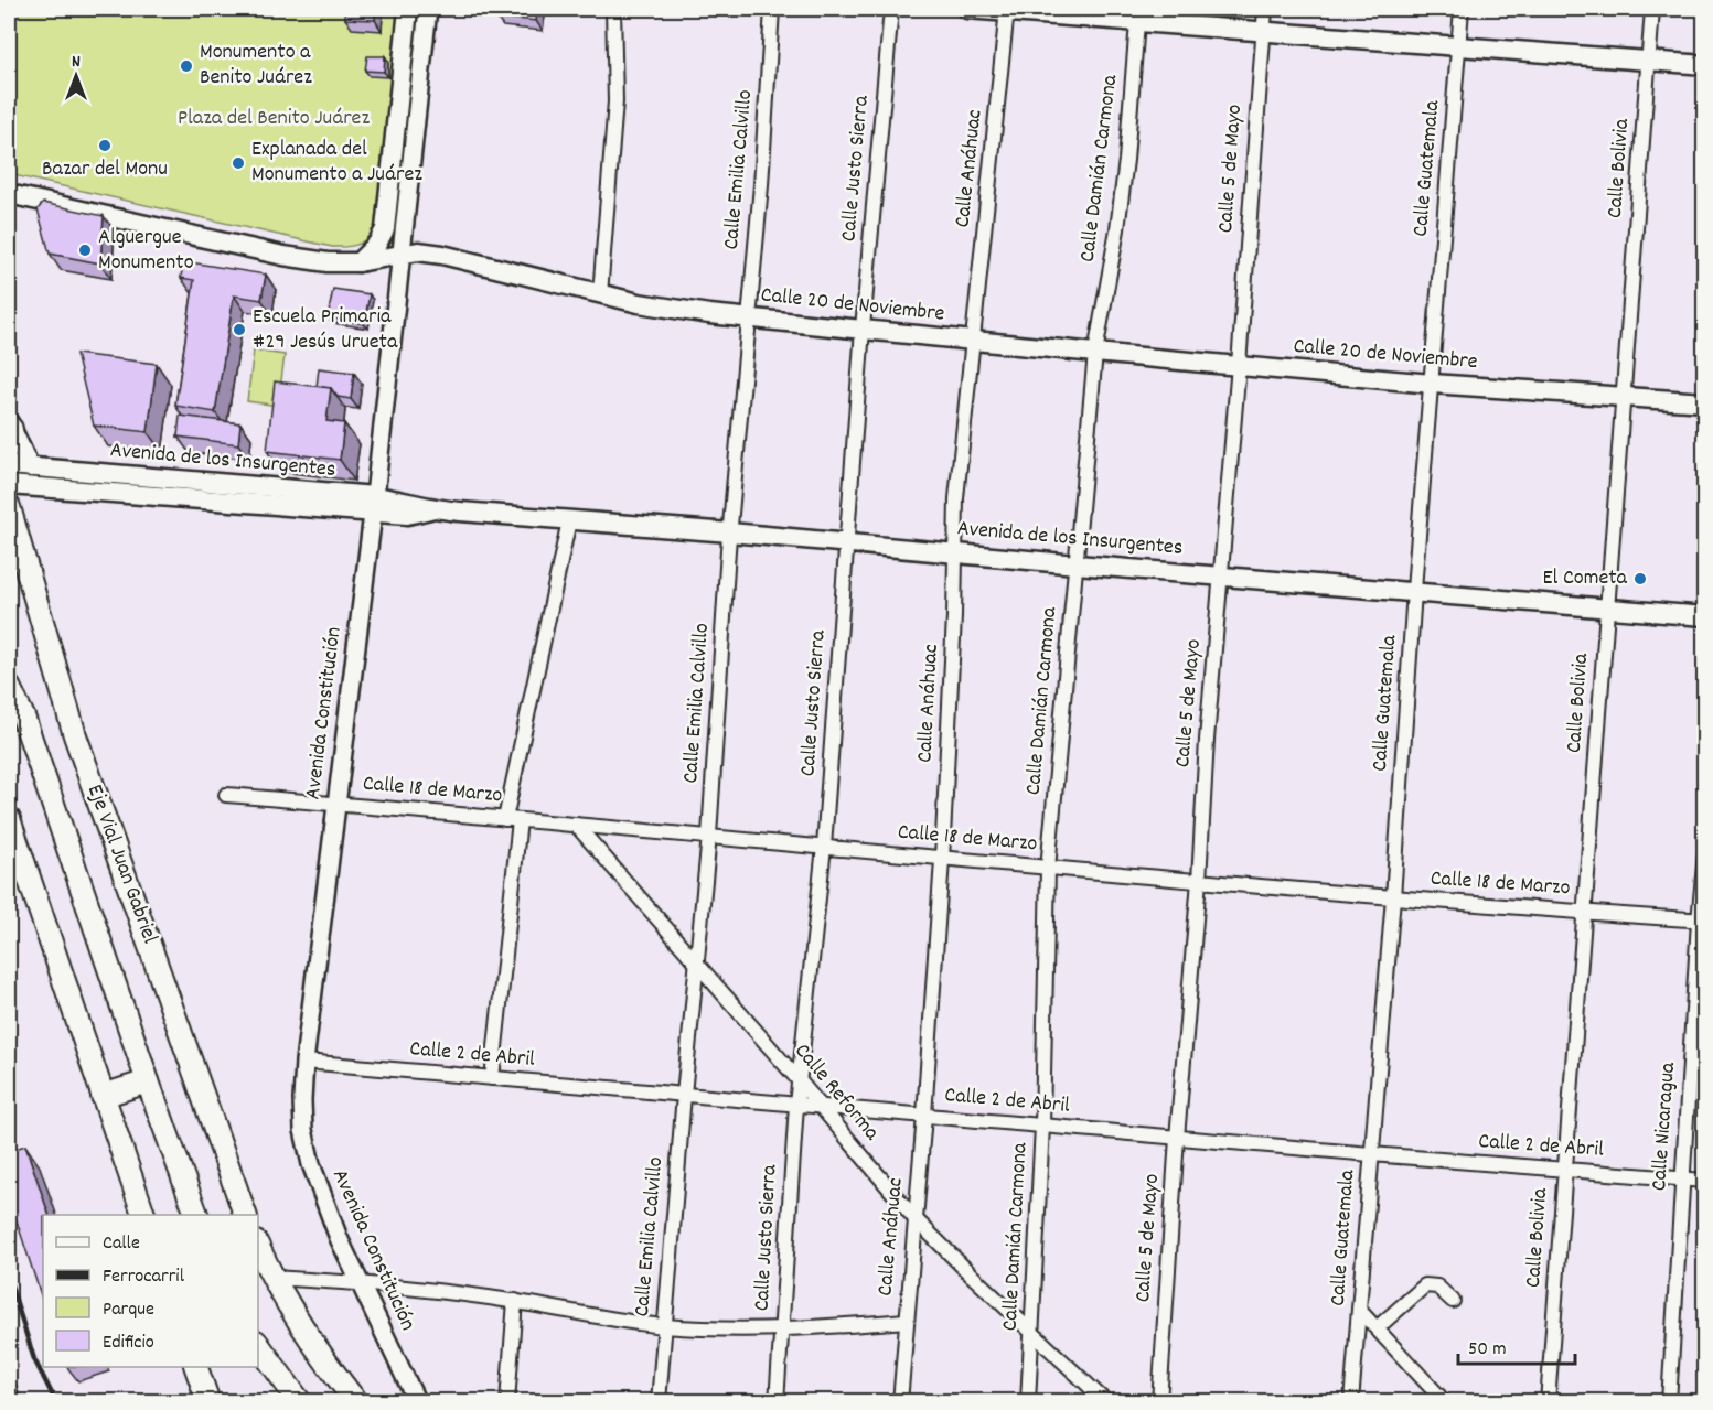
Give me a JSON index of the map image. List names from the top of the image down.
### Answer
{
  "streets": {
    "main road": ["Calle 20 de Noviembre", "Avenida de los Insurgentes", "Eje Vial Juan Gabriel"],
    "street": [
      "Calle Justo Sierra",
      "Calle Anáhuac",
      "Calle Damián Carmona",
      "Calle 5 de Mayo",
      "Calle Guatemala",
      "Calle Bolivia",
      "Calle Emilia Calvillo",
      "Avenida Constitución",
      "Calle 18 de Marzo",
      "Calle 2 de Abril",
      "Calle Reforma",
      "Calle Nicaragua"
    ]
  },
  "crossings": [
    ["Calle Justo Sierra", "Calle 20 de Noviembre"],
    ["Calle Justo Sierra", "Avenida de los Insurgentes"],
    ["Calle Justo Sierra", "Calle 18 de Marzo"],
    ["Calle Justo Sierra", "Calle 2 de Abril"],
    ["Calle Justo Sierra", "Calle Reforma"],
    ["Calle Anáhuac", "Calle 20 de Noviembre"],
    ["Calle Anáhuac", "Avenida de los Insurgentes"],
    ["Calle Anáhuac", "Calle 18 de Marzo"],
    ["Calle Anáhuac", "Calle 2 de Abril"],
    ["Calle Anáhuac", "Calle Reforma"],
    ["Calle Damián Carmona", "Calle 20 de Noviembre"],
    ["Calle Damián Carmona", "Avenida de los Insurgentes"],
    ["Calle Damián Carmona", "Calle 18 de Marzo"],
    ["Calle Damián Carmona", "Calle 2 de Abril"],
    ["Calle Damián Carmona", "Calle Reforma"],
    ["Calle 5 de Mayo", "Calle 20 de Noviembre"],
    ["Calle 5 de Mayo", "Avenida de los Insurgentes"],
    ["Calle 5 de Mayo", "Calle 18 de Marzo"],
    ["Calle 5 de Mayo", "Calle 2 de Abril"],
    ["Calle Guatemala", "Calle 20 de Noviembre"],
    ["Calle Guatemala", "Avenida de los Insurgentes"],
    ["Calle Guatemala", "Calle 18 de Marzo"],
    ["Calle Guatemala", "Calle 2 de Abril"],
    ["Calle Bolivia", "Calle 20 de Noviembre"],
    ["Calle Bolivia", "Avenida de los Insurgentes"],
    ["Calle Bolivia", "Calle 18 de Marzo"],
    ["Calle Bolivia", "Calle 2 de Abril"],
    ["Calle Emilia Calvillo", "Calle 20 de Noviembre"],
    ["Calle Emilia Calvillo", "Avenida de los Insurgentes"],
    ["Calle Emilia Calvillo", "Calle 18 de Marzo"],
    ["Calle Emilia Calvillo", "Calle 2 de Abril"],
    ["Calle Emilia Calvillo", "Calle Reforma"],
    ["Calle 20 de Noviembre", "Avenida Constitución"],
    ["Avenida de los Insurgentes", "Avenida Constitución"],
    ["Avenida Constitución", "Calle 18 de Marzo"],
    ["Avenida Constitución", "Calle 2 de Abril"],
    ["Calle 18 de Marzo", "Calle Reforma"],
    ["Calle 18 de Marzo", "Calle Nicaragua"],
    ["Calle 2 de Abril", "Calle Reforma"],
    ["Calle 2 de Abril", "Calle Nicaragua"]
  ],
  "parks": ["Plaza del Benito Juárez"],
  "places": [
    "Monumento a Benito Juárez",
    "Bazar del Monu",
    "Explanada del Monumento a Juárez",
    "Alguergue Monumento",
    "Escuela Primaria #29 Jesús Urueta",
    "El Cometa"
  ],
  "legend": [
    "Calle",
    "Ferrocarril",
    "Parque",
    "Edificio"
  ],
  "scale_bar": "50 m",
  "north": "top"
}
